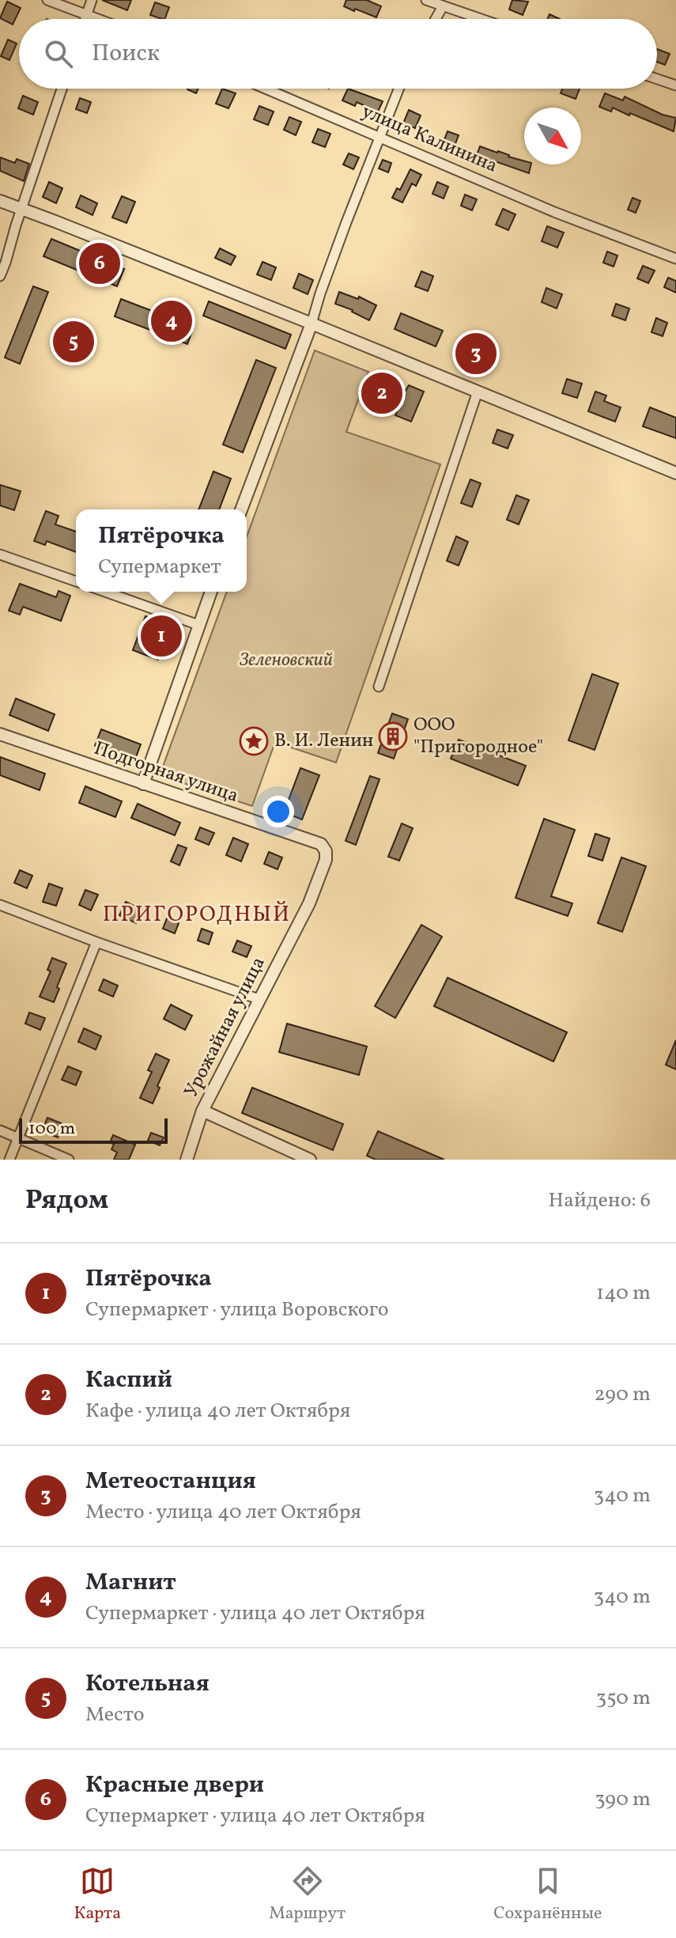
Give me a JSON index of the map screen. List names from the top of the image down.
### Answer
{
  "streets": {
    "street": ["улица Калинина", "Подгорная улица", "Урожайная улица"]
  },
  "crossings": [
    ["Подгорная улица", "Урожайная улица"]
  ],
  "districts": ["ПРИГОРОДНЫЙ"],
  "parks": ["Зеленовский"],
  "places": {
    "building": ["ООО \"Пригородное\""],
    "place": ["В. И. Ленин"]
  },
  "scale_bar": "100 m",
  "north": "bottom right",
  "page": {
    "search": "Поиск",
    "pins": [
      "6",
      "4",
      "5",
      "3",
      "2",
      "1"
    ],
    "popup": ["Пятёрочка", "Супермаркет"],
    "scale": "100 m",
    "heading": ["Рядом", "Найдено: 6"],
    "list": [
      {
        "mark": "1",
        "name": "Пятёрочка",
        "note": "Супермаркет · улица Воровского",
        "value": "140 m"
      },
      {
        "mark": "2",
        "name": "Каспий",
        "note": "Кафе · улица 40 лет Октября",
        "value": "290 m"
      },
      {
        "mark": "3",
        "name": "Метеостанция",
        "note": "Место · улица 40 лет Октября",
        "value": "340 m"
      },
      {
        "mark": "4",
        "name": "Магнит",
        "note": "Супермаркет · улица 40 лет Октября",
        "value": "340 m"
      },
      {
        "mark": "5",
        "name": "Котельная",
        "note": "Место",
        "value": "350 m"
      },
      {
        "mark": "6",
        "name": "Красные двери",
        "note": "Супермаркет · улица 40 лет Октября",
        "value": "390 m"
      }
    ],
    "nav": ["Карта", "Маршрут", "Сохранённые"]
  }
}
